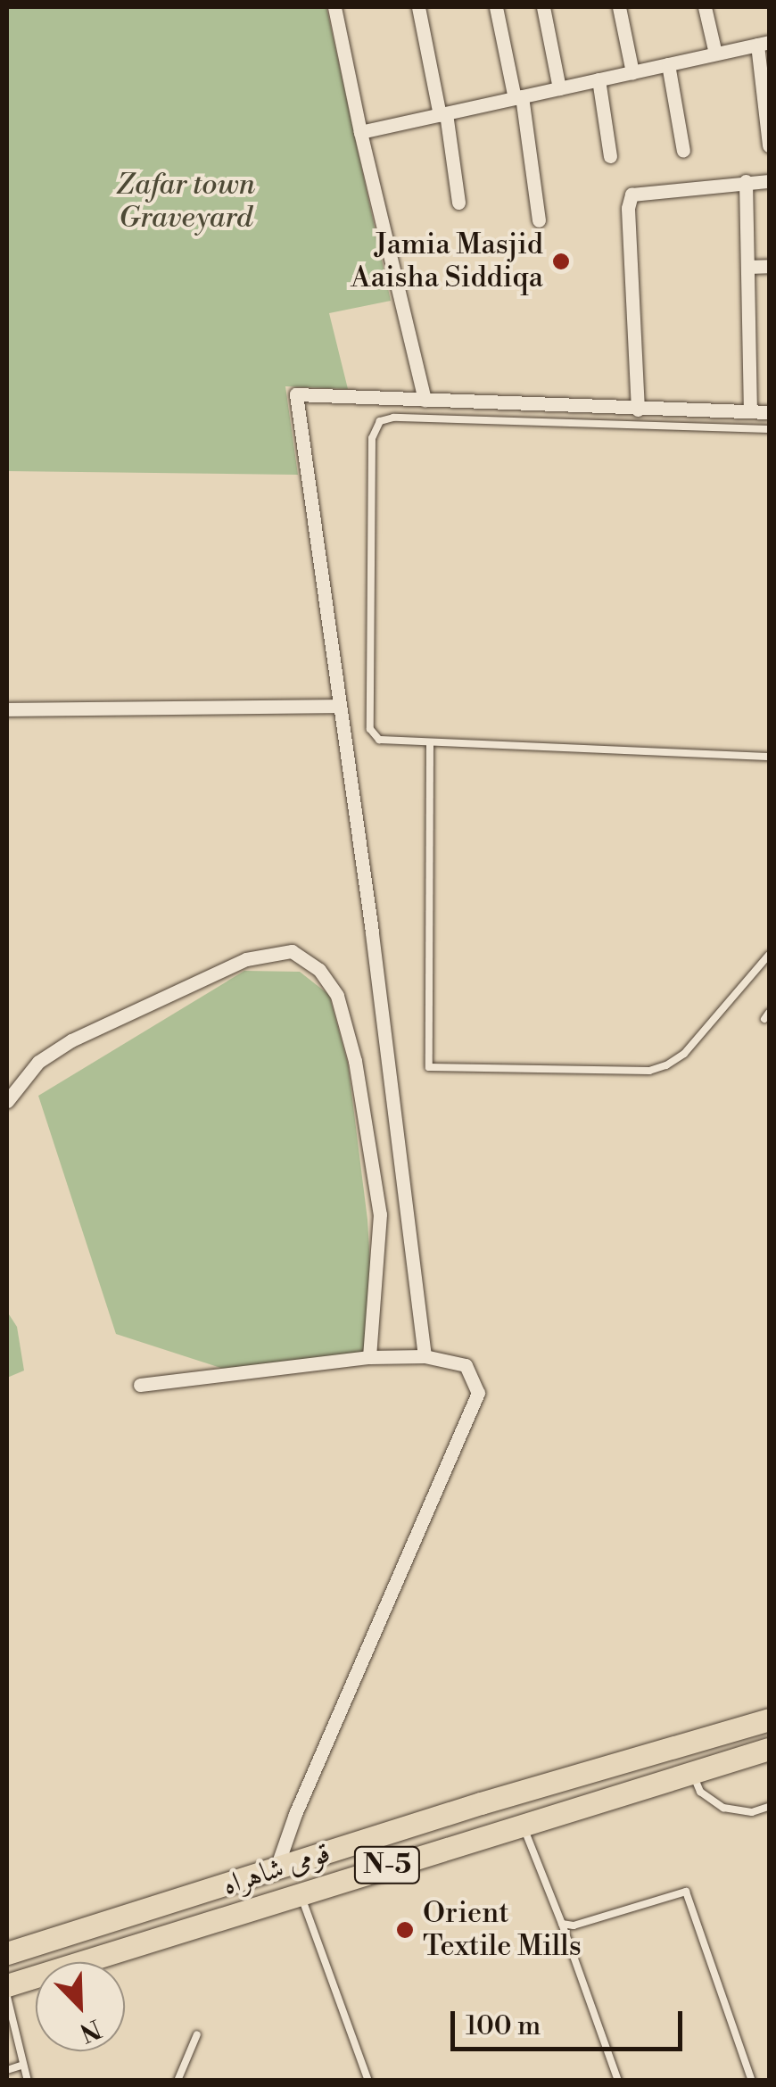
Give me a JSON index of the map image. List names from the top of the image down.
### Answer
{
  "streets": {
    "highway": ["N-5", "قومی شاہراہ"]
  },
  "parks": ["Zafar town Graveyard"],
  "places": ["Jamia Masjid Aaisha Siddiqa", "Orient Textile Mills"],
  "scale_bar": "100 m",
  "north": "bottom right"
}
